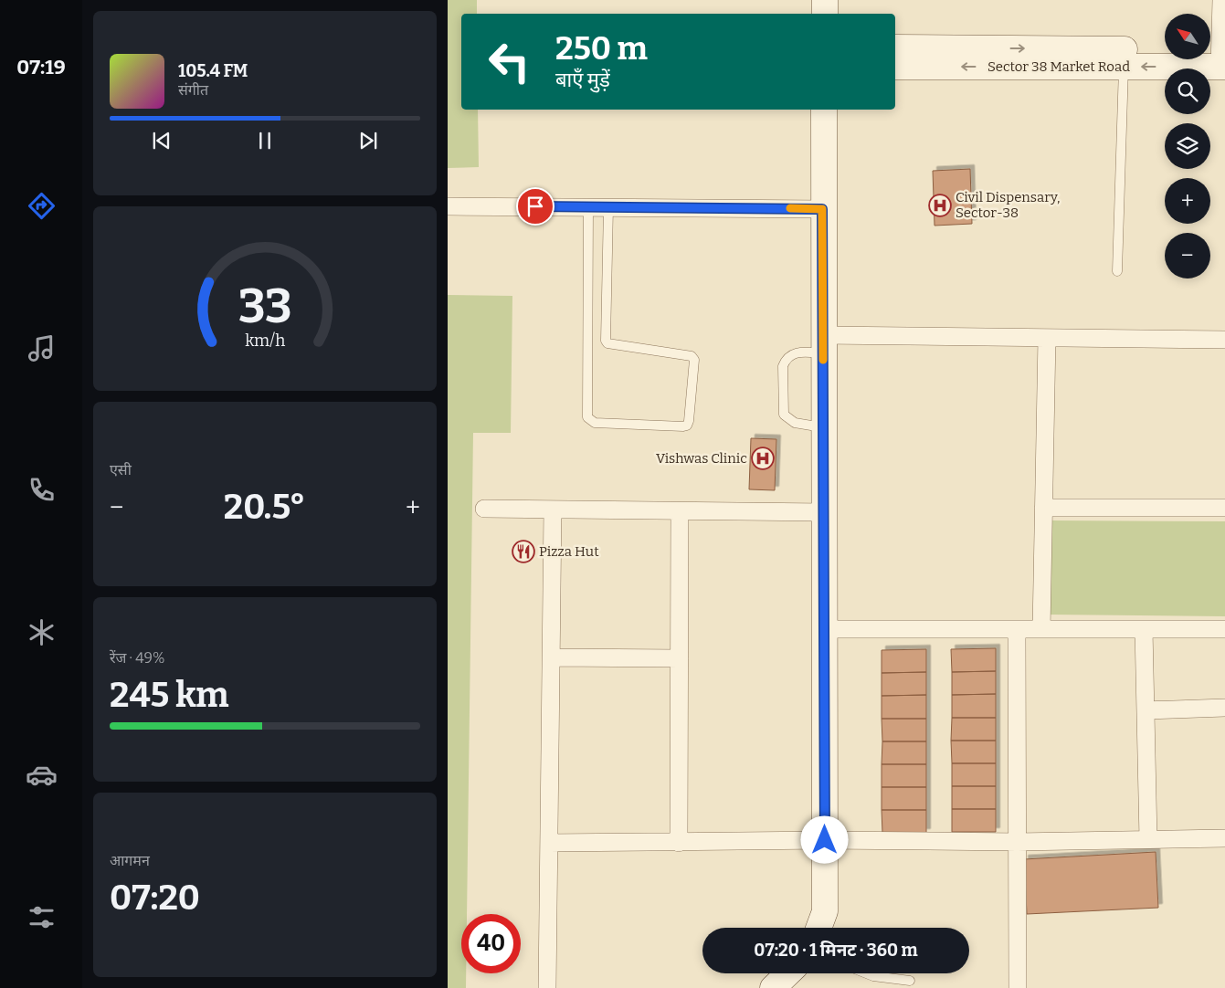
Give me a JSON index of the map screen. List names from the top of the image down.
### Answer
{
  "streets": {
    "street": ["Sector 38 Market Road"]
  },
  "places": {
    "hospital": ["Civil Dispensary, Sector-38", "Vishwas Clinic"],
    "restaurant": ["Pizza Hut"]
  },
  "north": "top left",
  "page": {
    "tabs": "07:19",
    "map_buttons": ["+", "−"],
    "turn": ["250 m", "बाएँ मुड़ें"],
    "song": ["105.4 FM", "संगीत"],
    "tile": [
      "एसी",
      ["रेंज · 49%", "245 km"],
      ["आगमन", "07:20"]
    ],
    "heat": ["−", "20.5°", "+"],
    "limit": "40",
    "trip": "07:20 · 1 मिनट · 360 m",
    "gauge": ["33", "km/h"]
  }
}
